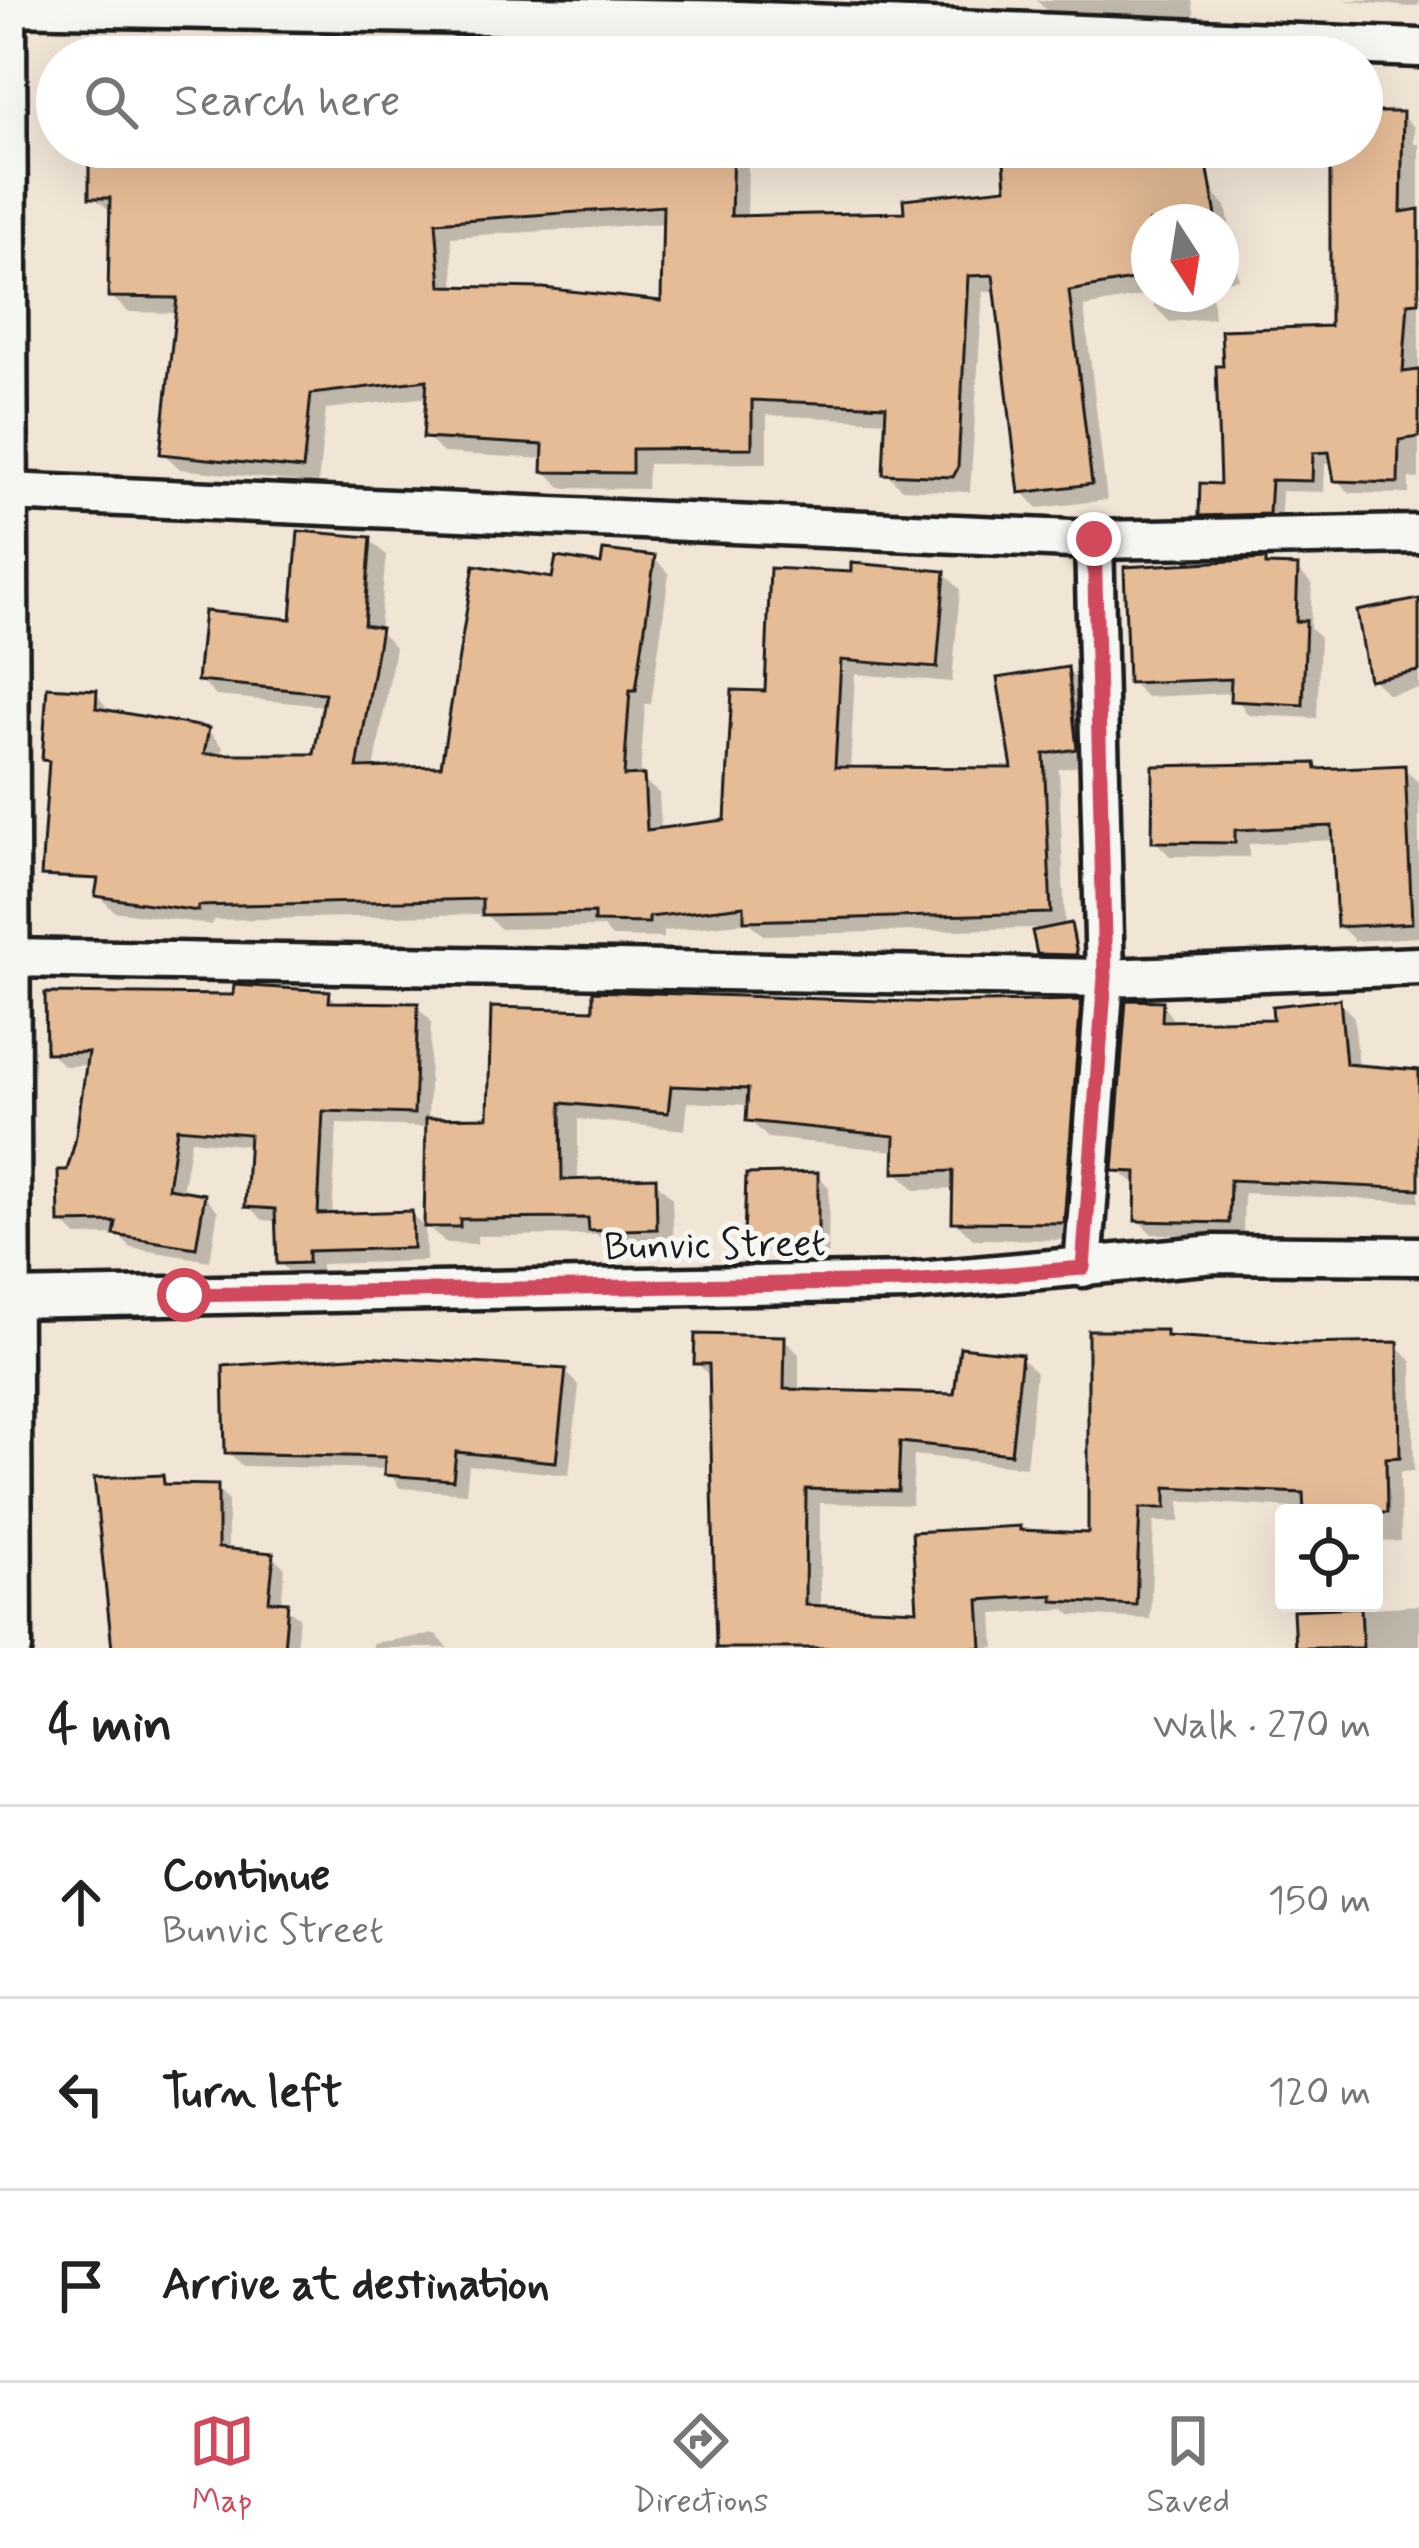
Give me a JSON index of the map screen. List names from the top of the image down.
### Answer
{
  "streets": {
    "street": ["Bunvic Street"]
  },
  "north": "bottom",
  "page": {
    "search": "Search here",
    "heading": ["4 min", "Walk · 270 m"],
    "list": [
      ["Continue", "Bunvic Street", "150 m"],
      ["Turn left", "120 m"],
      "Arrive at destination"
    ],
    "nav": ["Map", "Directions", "Saved"]
  }
}
